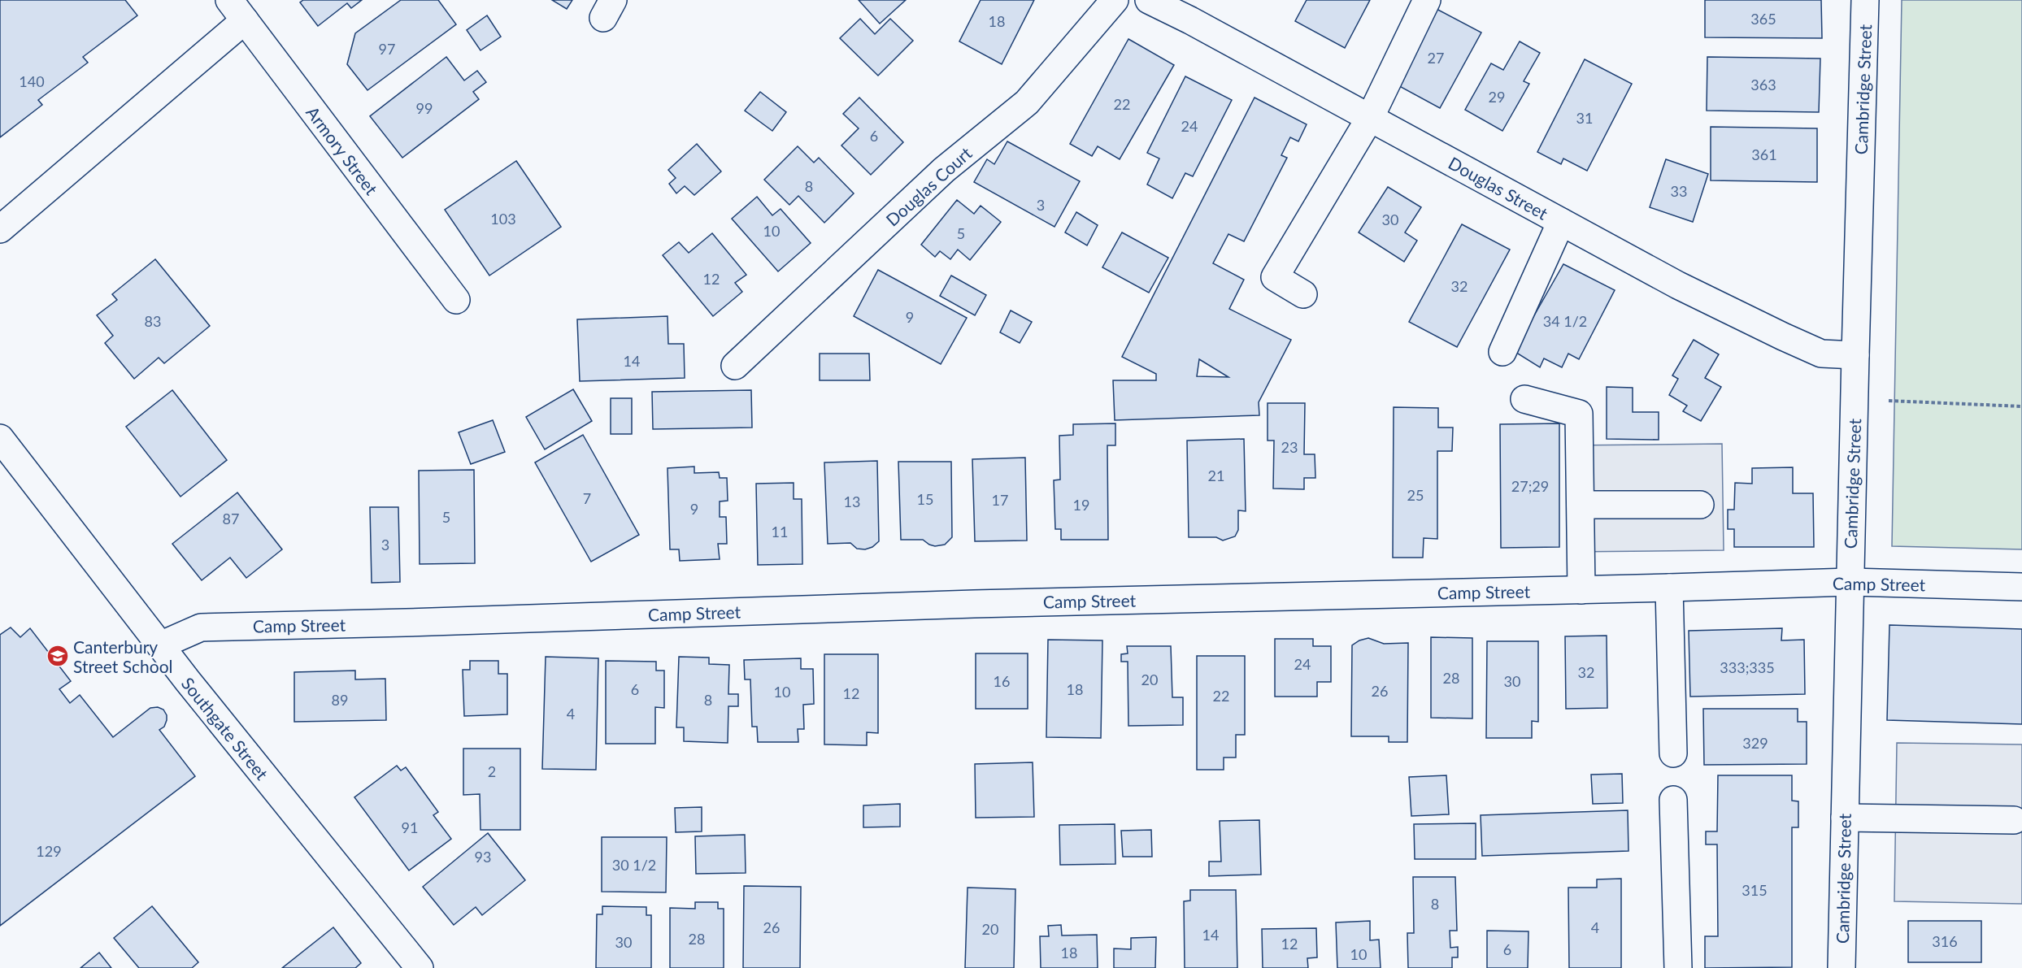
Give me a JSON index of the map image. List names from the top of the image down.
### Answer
{
  "streets": {
    "street": [
      "Cambridge Street",
      "Armory Street",
      "Douglas Court",
      "Douglas Street",
      "Camp Street",
      "Southgate Street"
    ]
  },
  "crossings": [
    ["Cambridge Street", "Douglas Street"],
    ["Cambridge Street", "Camp Street"],
    ["Camp Street", "Southgate Street"]
  ],
  "places": {
    "school or university": ["Canterbury Street School"]
  },
  "house_numbers": [
    "365",
    "18",
    "97",
    "27",
    "140",
    "363",
    "29",
    "22",
    "99",
    "31",
    "24",
    "6",
    "361",
    "8",
    "33",
    "3",
    "103",
    "30",
    "10",
    "5",
    "12",
    "32",
    "9",
    "83",
    "34 1/2",
    "14",
    "23",
    "21",
    "27;29",
    "25",
    "7",
    "15",
    "17",
    "13",
    "19",
    "9",
    "5",
    "87",
    "11",
    "3",
    "24",
    "333;335",
    "32",
    "28",
    "20",
    "16",
    "30",
    "6",
    "18",
    "26",
    "10",
    "12",
    "22",
    "89",
    "8",
    "4",
    "329",
    "2",
    "91",
    "129",
    "93",
    "30 1/2",
    "315",
    "8",
    "26",
    "4",
    "20",
    "14",
    "28",
    "316",
    "30",
    "12",
    "6",
    "18",
    "10"
  ]
}
